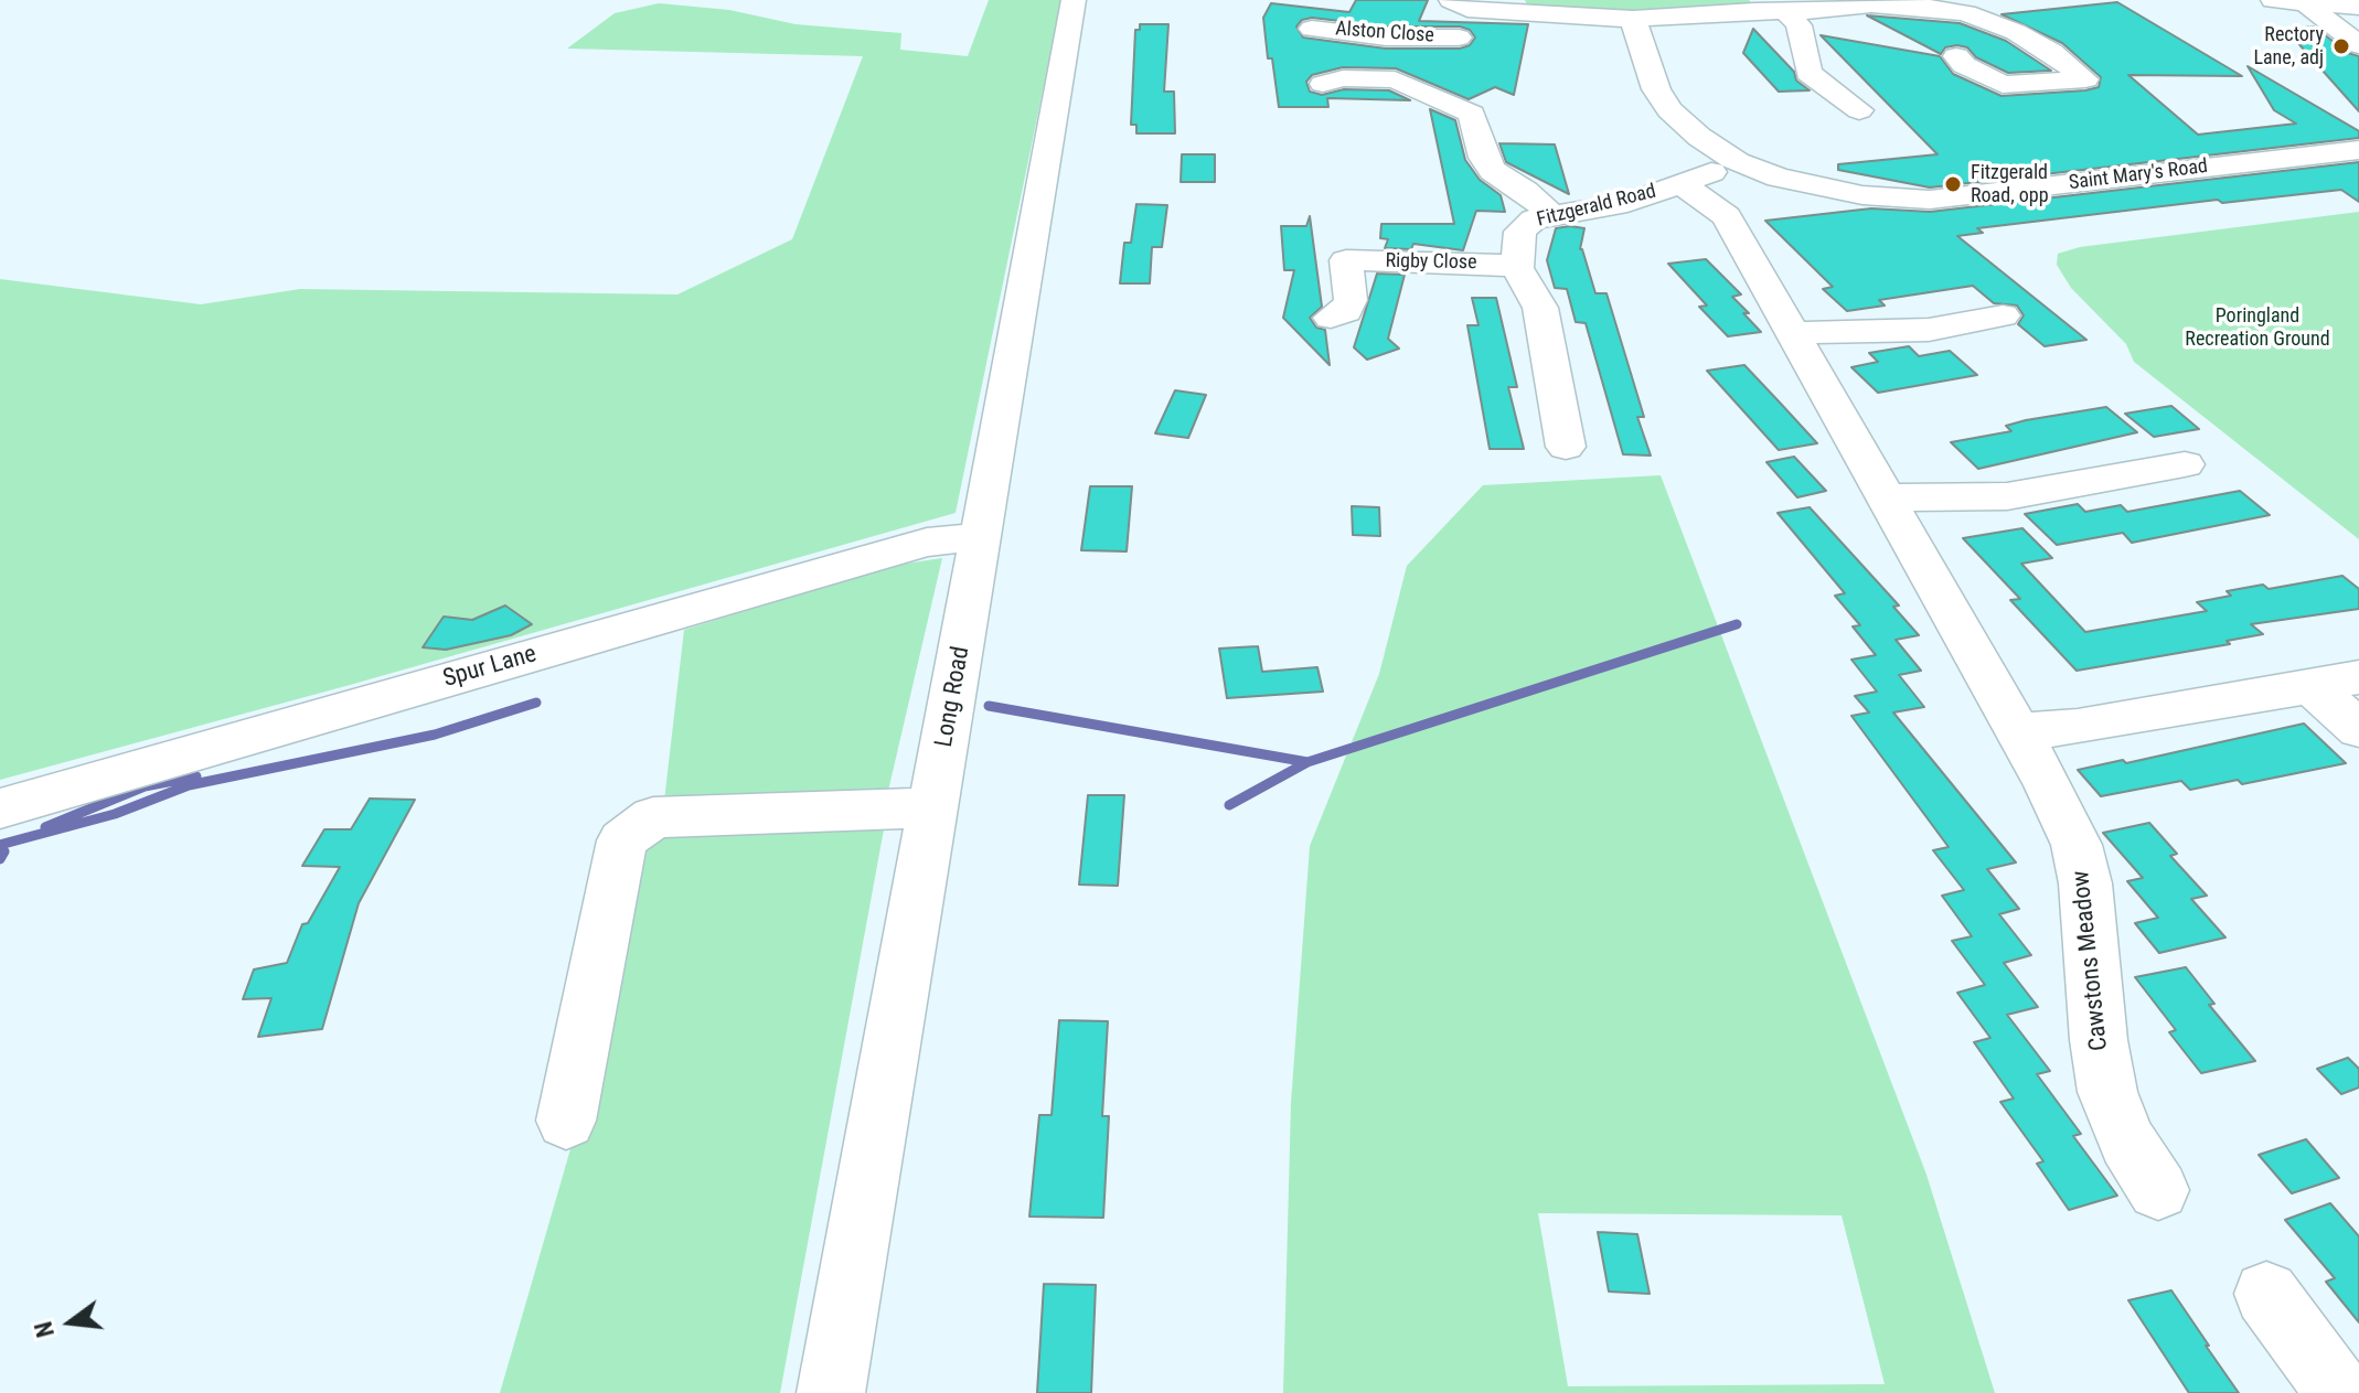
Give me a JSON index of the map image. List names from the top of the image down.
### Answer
{
  "streets": {
    "street": [
      "Alston Close",
      "Saint Mary's Road",
      "Fitzgerald Road",
      "Rigby Close",
      "Spur Lane",
      "Long Road",
      "Cawstons Meadow"
    ]
  },
  "crossings": [
    ["Saint Mary's Road", "Fitzgerald Road"],
    ["Fitzgerald Road", "Rigby Close"],
    ["Fitzgerald Road", "Cawstons Meadow"],
    ["Spur Lane", "Long Road"]
  ],
  "parks": ["Poringland Recreation Ground"],
  "places": ["Rectory Lane, adj", "Fitzgerald Road, opp"],
  "north": "left"
}
